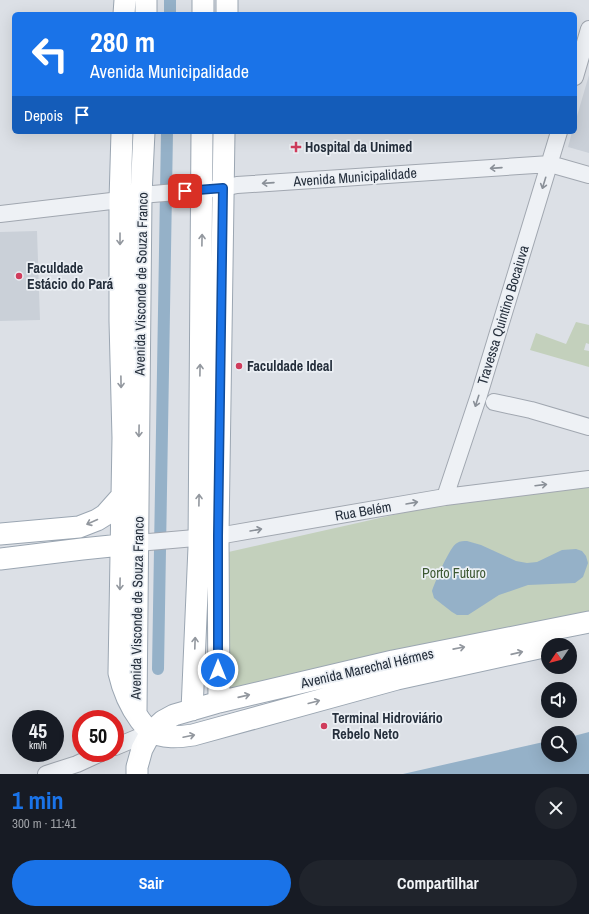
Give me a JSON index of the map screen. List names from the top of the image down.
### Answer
{
  "streets": {
    "main road": ["Avenida Visconde de Souza Franco", "Avenida Marechal Hérmes"],
    "street": ["Avenida Municipalidade", "Travessa Quintino Bocaiuva", "Rua Belém"]
  },
  "crossings": [
    ["Avenida Municipalidade", "Avenida Visconde de Souza Franco"],
    ["Avenida Municipalidade", "Travessa Quintino Bocaiuva"],
    ["Avenida Visconde de Souza Franco", "Rua Belém"],
    ["Avenida Visconde de Souza Franco", "Avenida Marechal Hérmes"],
    ["Travessa Quintino Bocaiuva", "Rua Belém"]
  ],
  "one_way": [
    "Avenida Municipalidade",
    "Travessa Quintino Bocaiuva",
    "Rua Belém",
    "Avenida Marechal Hérmes"
  ],
  "parks": ["Porto Futuro"],
  "places": {
    "health": ["Hospital da Unimed"],
    "other": ["Faculdade Estácio do Pará", "Faculdade Ideal", "Terminal Hidroviário Rebelo Neto"]
  },
  "north": "bottom left",
  "page": {
    "turn": ["280 m", "Avenida Municipalidade"],
    "then": "Depois",
    "speed": "45 km/h",
    "limit": "50",
    "heading": ["1 min", "300 m · 11:41"],
    "buttons": ["Sair", "Compartilhar"]
  }
}
